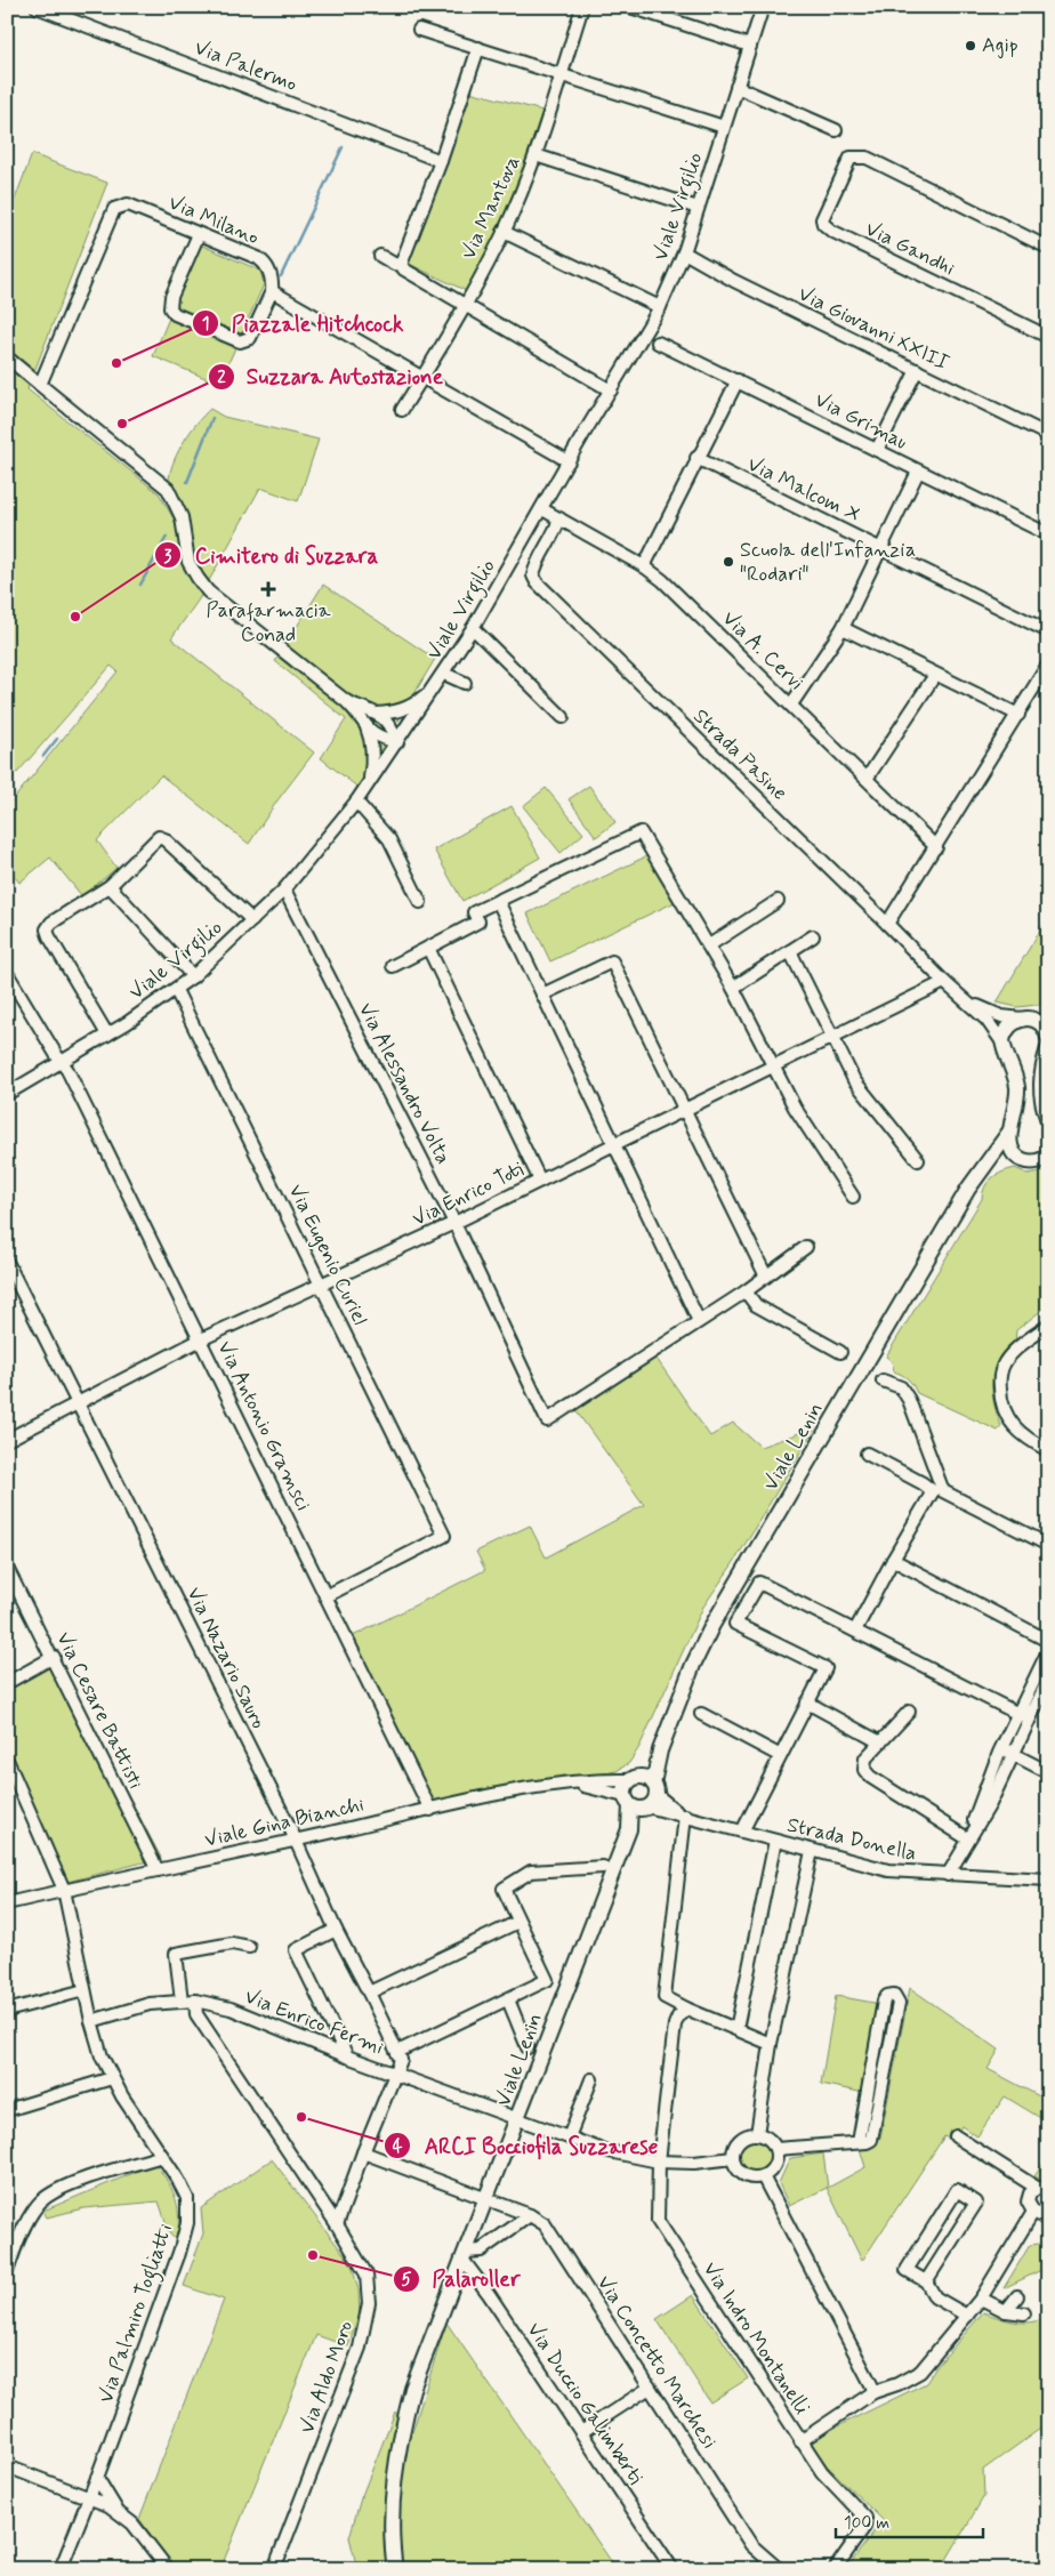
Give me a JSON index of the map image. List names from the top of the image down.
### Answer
{
  "streets": {
    "main road": ["Viale Lenin"],
    "street": [
      "Via Palermo",
      "Viale Virgilio",
      "Via Mantova",
      "Via Milano",
      "Via Gandhi",
      "Via Giovanni XXIII",
      "Via Grimau",
      "Via Malcom X",
      "Via A. Cervi",
      "Strada Pasine",
      "Via Alessandro Volta",
      "Via Enrico Toti",
      "Via Eugenio Curiel",
      "Via Antonio Gramsci",
      "Via Nazario Sauro",
      "Via Cesare Battisti",
      "Viale Gina Bianchi",
      "Strada Donella",
      "Via Enrico Fermi",
      "Via Palmiro Togliatti",
      "Via Indro Montanelli",
      "Via Concetto Marchesi",
      "Via Aldo Moro",
      "Via Duccio Galimberti"
    ]
  },
  "crossings": [
    ["Viale Virgilio", "Via Giovanni XXIII"],
    ["Viale Virgilio", "Via A. Cervi"],
    ["Viale Virgilio", "Via Alessandro Volta"],
    ["Viale Virgilio", "Via Eugenio Curiel"],
    ["Viale Virgilio", "Via Antonio Gramsci"],
    ["Via A. Cervi", "Strada Pasine"],
    ["Strada Pasine", "Via Enrico Toti"],
    ["Via Alessandro Volta", "Via Enrico Toti"],
    ["Via Enrico Toti", "Via Eugenio Curiel"],
    ["Via Enrico Toti", "Via Antonio Gramsci"],
    ["Via Enrico Toti", "Via Nazario Sauro"],
    ["Via Eugenio Curiel", "Via Antonio Gramsci"],
    ["Via Antonio Gramsci", "Viale Gina Bianchi"],
    ["Viale Lenin", "Viale Gina Bianchi"],
    ["Viale Lenin", "Strada Donella"],
    ["Viale Lenin", "Via Enrico Fermi"],
    ["Viale Lenin", "Via Concetto Marchesi"],
    ["Viale Lenin", "Via Duccio Galimberti"],
    ["Via Nazario Sauro", "Viale Gina Bianchi"],
    ["Via Nazario Sauro", "Via Enrico Fermi"],
    ["Via Cesare Battisti", "Viale Gina Bianchi"],
    ["Viale Gina Bianchi", "Strada Donella"],
    ["Viale Gina Bianchi", "Via Palmiro Togliatti"],
    ["Via Enrico Fermi", "Via Palmiro Togliatti"],
    ["Via Enrico Fermi", "Via Indro Montanelli"],
    ["Via Enrico Fermi", "Via Aldo Moro"]
  ],
  "places": {
    "other": [
      "Agip",
      "Piazzale Hitchcock",
      "Suzzara Autostazione",
      "Scuola dell'Infanzia \"Rodari\"",
      "Cimitero di Suzzara",
      "ARCI Bocciofila Suzzarese",
      "Palaroller"
    ],
    "health": ["Parafarmacia Conad"]
  },
  "scale_bar": "100 m"
}
